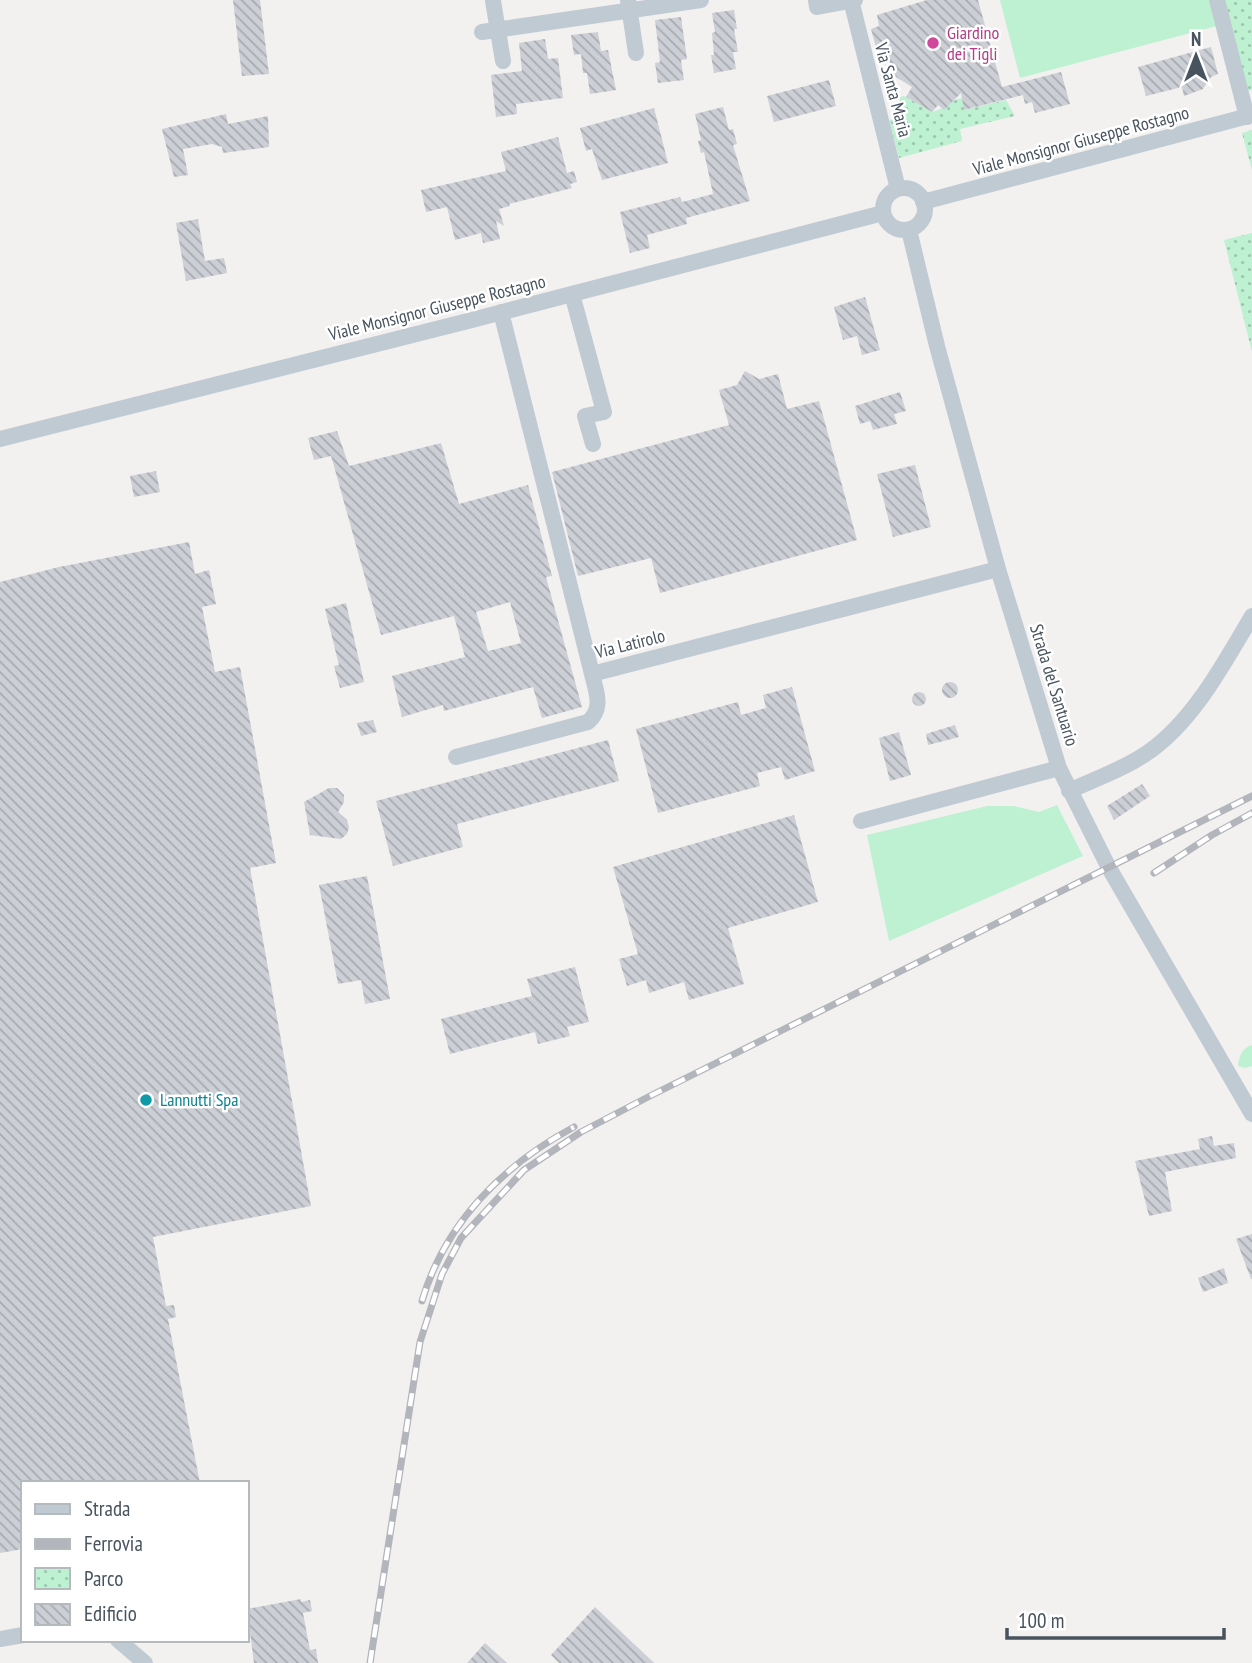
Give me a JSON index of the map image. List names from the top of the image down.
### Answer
{
  "streets": {
    "street": [
      "Via Santa Maria",
      "Viale Monsignor Giuseppe Rostagno",
      "Via Latirolo",
      "Strada del Santuario"
    ]
  },
  "crossings": [
    ["Via Santa Maria", "Viale Monsignor Giuseppe Rostagno"],
    ["Via Santa Maria", "Strada del Santuario"],
    ["Viale Monsignor Giuseppe Rostagno", "Via Latirolo"],
    ["Viale Monsignor Giuseppe Rostagno", "Strada del Santuario"],
    ["Via Latirolo", "Strada del Santuario"]
  ],
  "places": ["Giardino dei Tigli", "Lannutti Spa"],
  "legend": [
    "Strada",
    "Ferrovia",
    "Parco",
    "Edificio"
  ],
  "scale_bar": "100 m",
  "north": "top"
}
